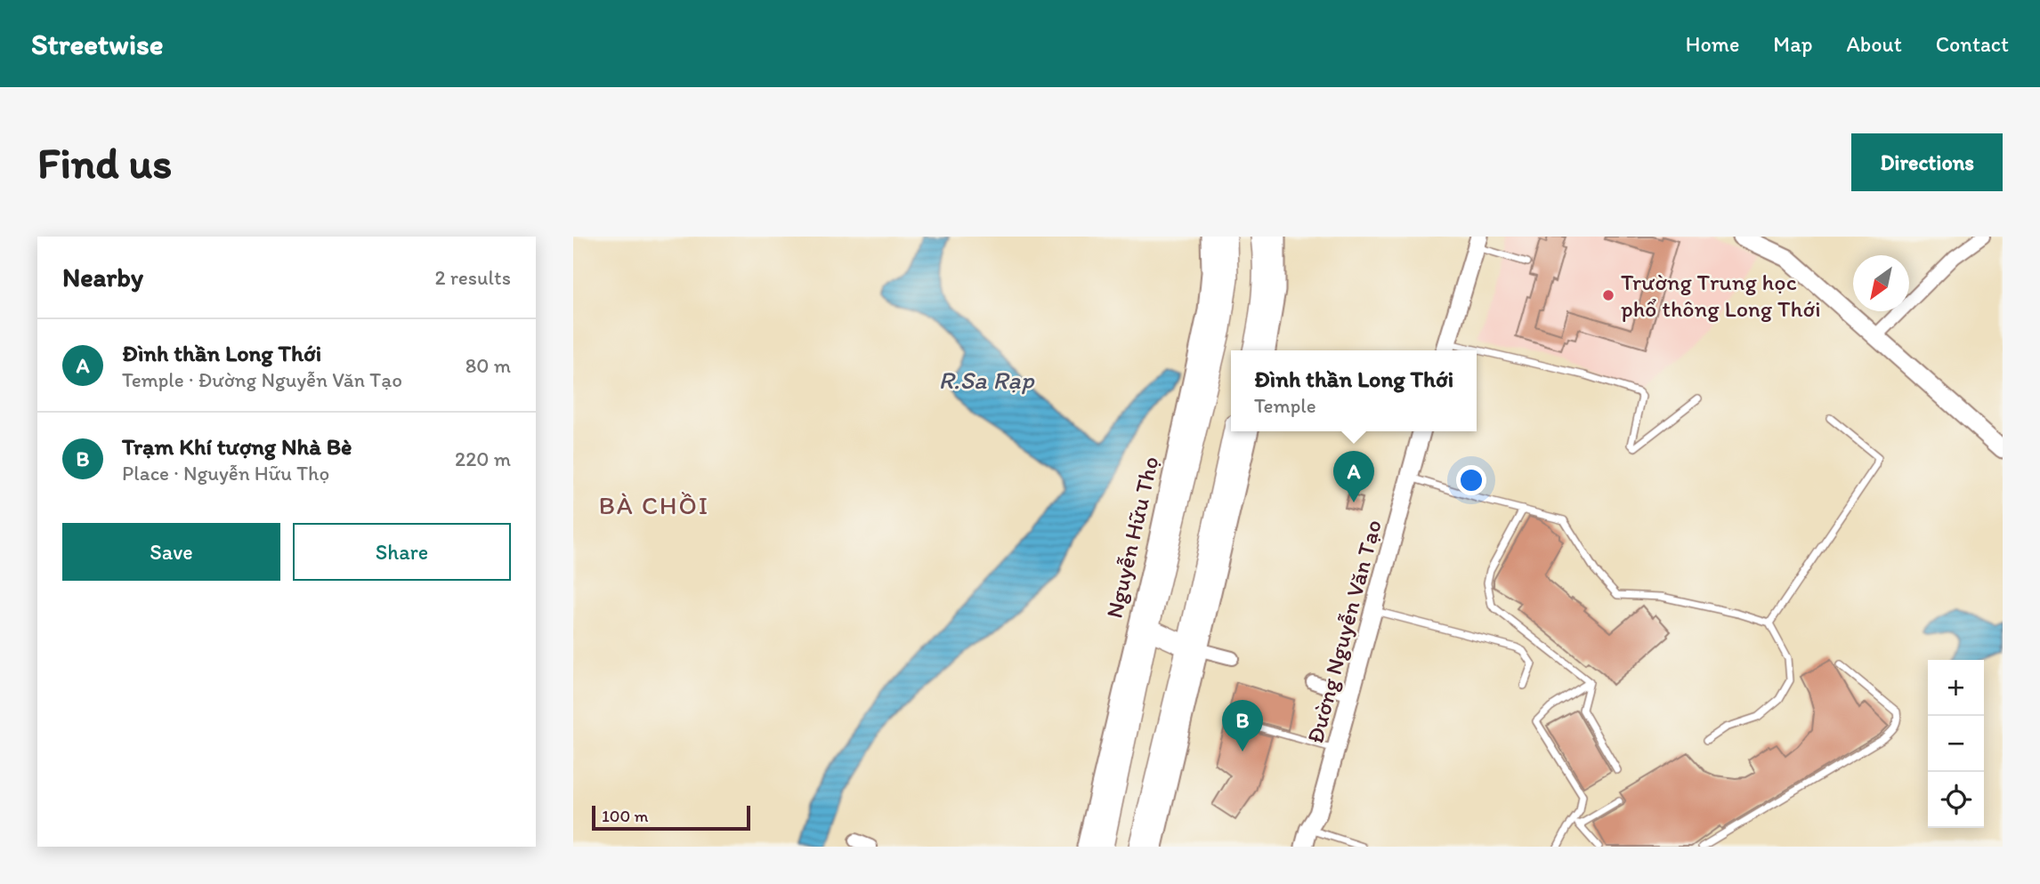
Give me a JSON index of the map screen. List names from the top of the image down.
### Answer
{
  "streets": {
    "main road": ["Nguyễn Hữu Thọ", "Đường Nguyễn Văn Tạo"]
  },
  "districts": ["BÀ CHỒI"],
  "water": ["R.Sa Rạp"],
  "places": ["Trường Trung học phổ thông Long Thới"],
  "scale_bar": "100 m",
  "north": "bottom left",
  "page": {
    "header": "Streetwise",
    "nav": [
      "Home",
      "Map",
      "About",
      "Contact"
    ],
    "buttons": [
      "Directions",
      ["Save", "Share"]
    ],
    "title": "Find us",
    "heading": ["Nearby", "2 results"],
    "list": [
      {
        "mark": "A",
        "name": "Đình thần Long Thới",
        "note": "Temple · Đường Nguyễn Văn Tạo",
        "value": "80 m"
      },
      {
        "mark": "B",
        "name": "Trạm Khí tượng Nhà Bè",
        "note": "Place · Nguyễn Hữu Thọ",
        "value": "220 m"
      }
    ],
    "popup": ["Đình thần Long Thới", "Temple"],
    "pins": ["A", "B"],
    "map_buttons": ["+", "−"],
    "scale": "100 m"
  }
}
